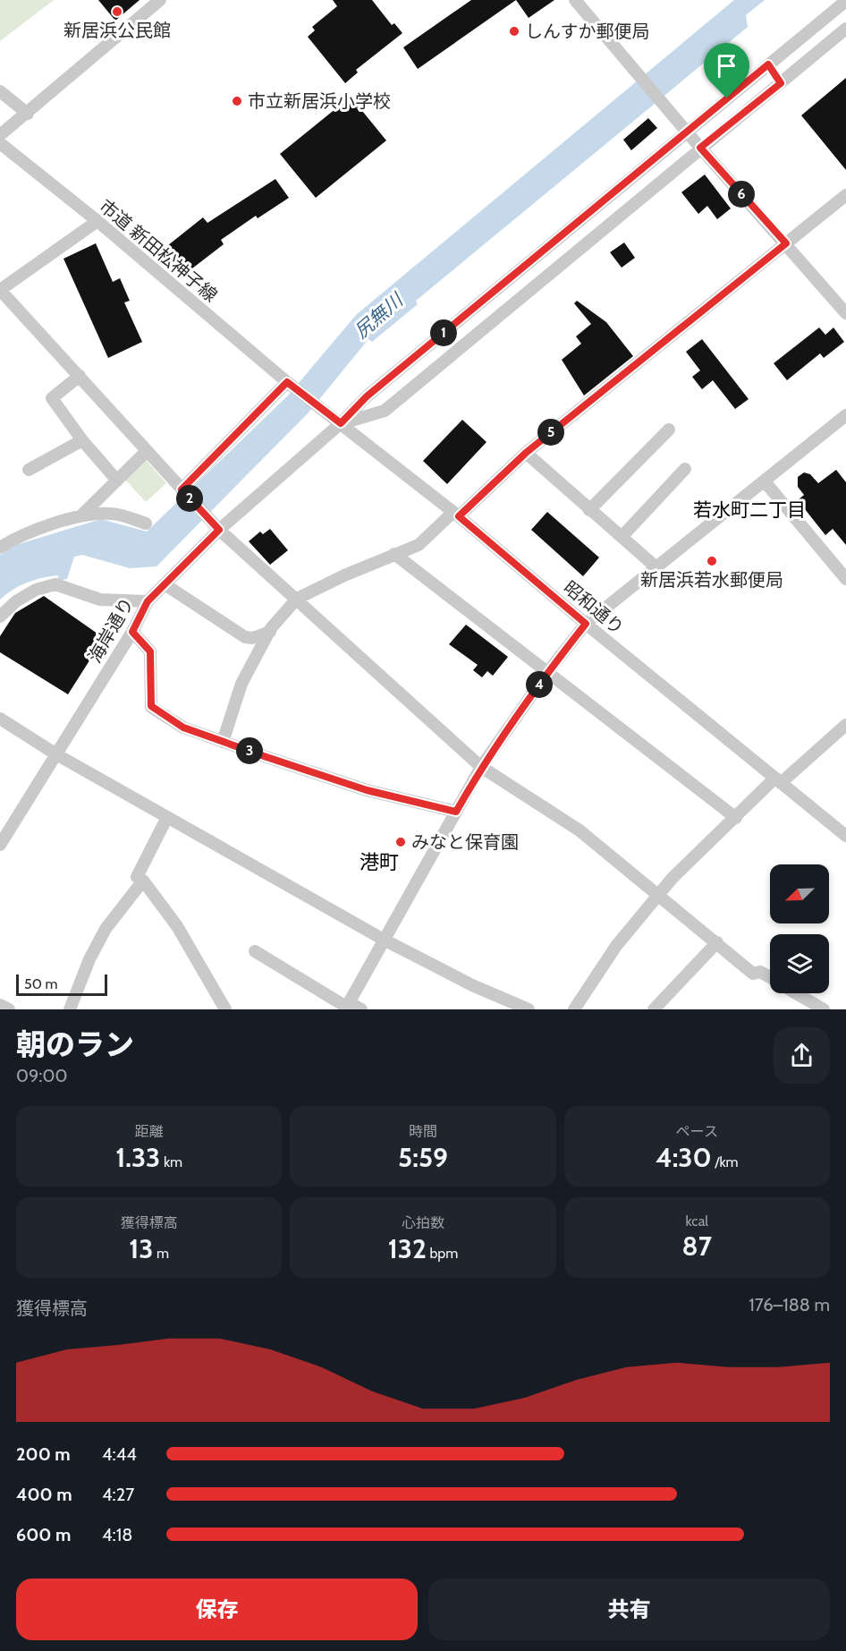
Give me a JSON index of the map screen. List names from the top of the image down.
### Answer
{
  "streets": {
    "street": ["市道 新田松神子線", "昭和通り", "海岸通り"]
  },
  "crossings": [
    ["市道 新田松神子線", "昭和通り"],
    ["昭和通り", "海岸通り"]
  ],
  "districts": ["若水町二丁目", "港町"],
  "water": ["尻無川"],
  "places": [
    "新居浜公民館",
    "しんすか郵便局",
    "市立新居浜小学校",
    "新居浜若水郵便局",
    "みなと保育園"
  ],
  "scale_bar": "50 m",
  "north": "bottom left",
  "page": {
    "pins": [
      "6",
      "1",
      "5",
      "2",
      "4",
      "3"
    ],
    "scale": "50 m",
    "heading": ["朝のラン", "09:00"],
    "stats": [
      ["距離", "1.33 km"],
      ["時間", "5:59"],
      ["ペース", "4:30 /km"],
      ["獲得標高", "13 m"],
      ["心拍数", "132 bpm"],
      ["kcal", "87"]
    ],
    "chart": ["獲得標高", "176–188 m"],
    "list": [
      {
        "name": "200 m",
        "note": "4:44"
      },
      {
        "name": "400 m",
        "note": "4:27"
      },
      {
        "name": "600 m",
        "note": "4:18"
      }
    ],
    "buttons": ["保存", "共有"]
  }
}
